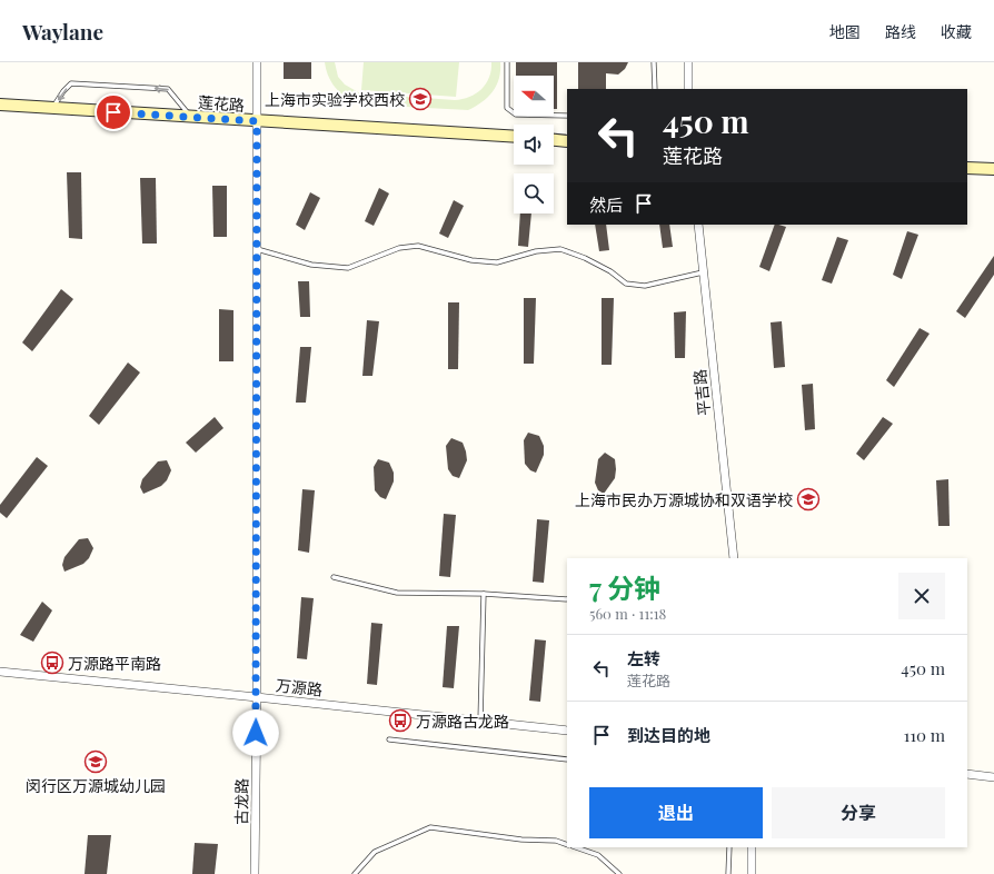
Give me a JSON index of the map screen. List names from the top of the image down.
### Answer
{
  "streets": {
    "main road": ["莲花路"],
    "street": ["平吉路", "万源路", "古龙路"]
  },
  "crossings": [
    ["莲花路", "古龙路"],
    ["万源路", "古龙路"]
  ],
  "places": {
    "school or university": ["上海市实验学校西校", "上海市民办万源城协和双语学校", "闵行区万源城幼儿园"],
    "bus stop": ["万源路平南路", "万源路古龙路"]
  },
  "north": "left",
  "page": {
    "header": "Waylane",
    "nav": ["地图", "路线", "收藏"],
    "turn": ["450 m", "莲花路"],
    "then": "然后",
    "heading": ["7 分钟", "560 m · 11:18"],
    "list": [
      {
        "name": "左转",
        "note": "莲花路",
        "value": "450 m"
      },
      {
        "name": "到达目的地",
        "value": "110 m"
      }
    ],
    "buttons": ["退出", "分享"]
  }
}
